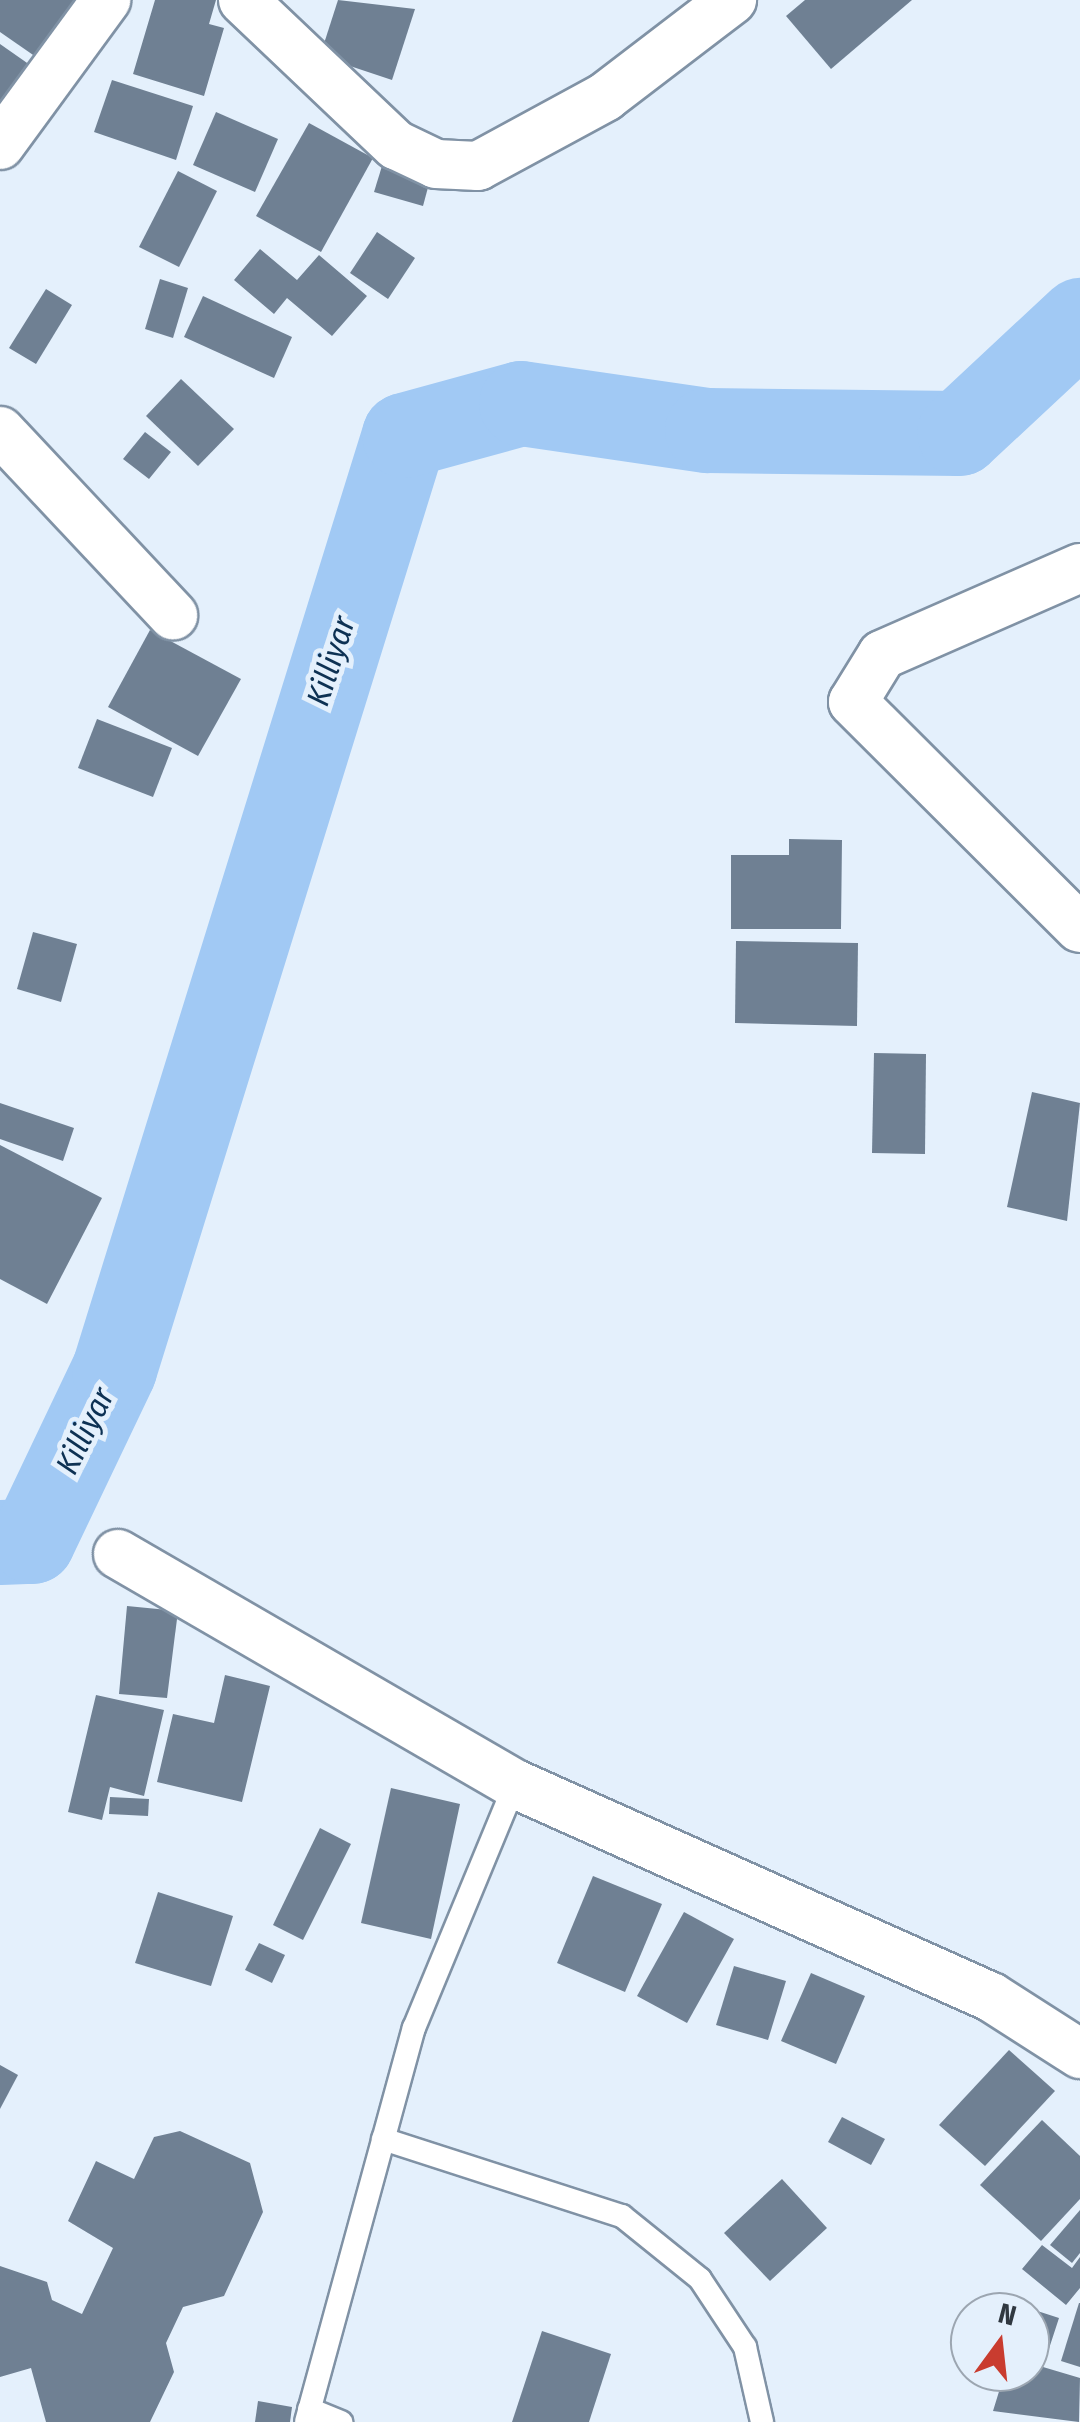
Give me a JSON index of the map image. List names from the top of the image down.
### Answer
{
  "water": ["Killiyar"],
  "north": "top"
}
